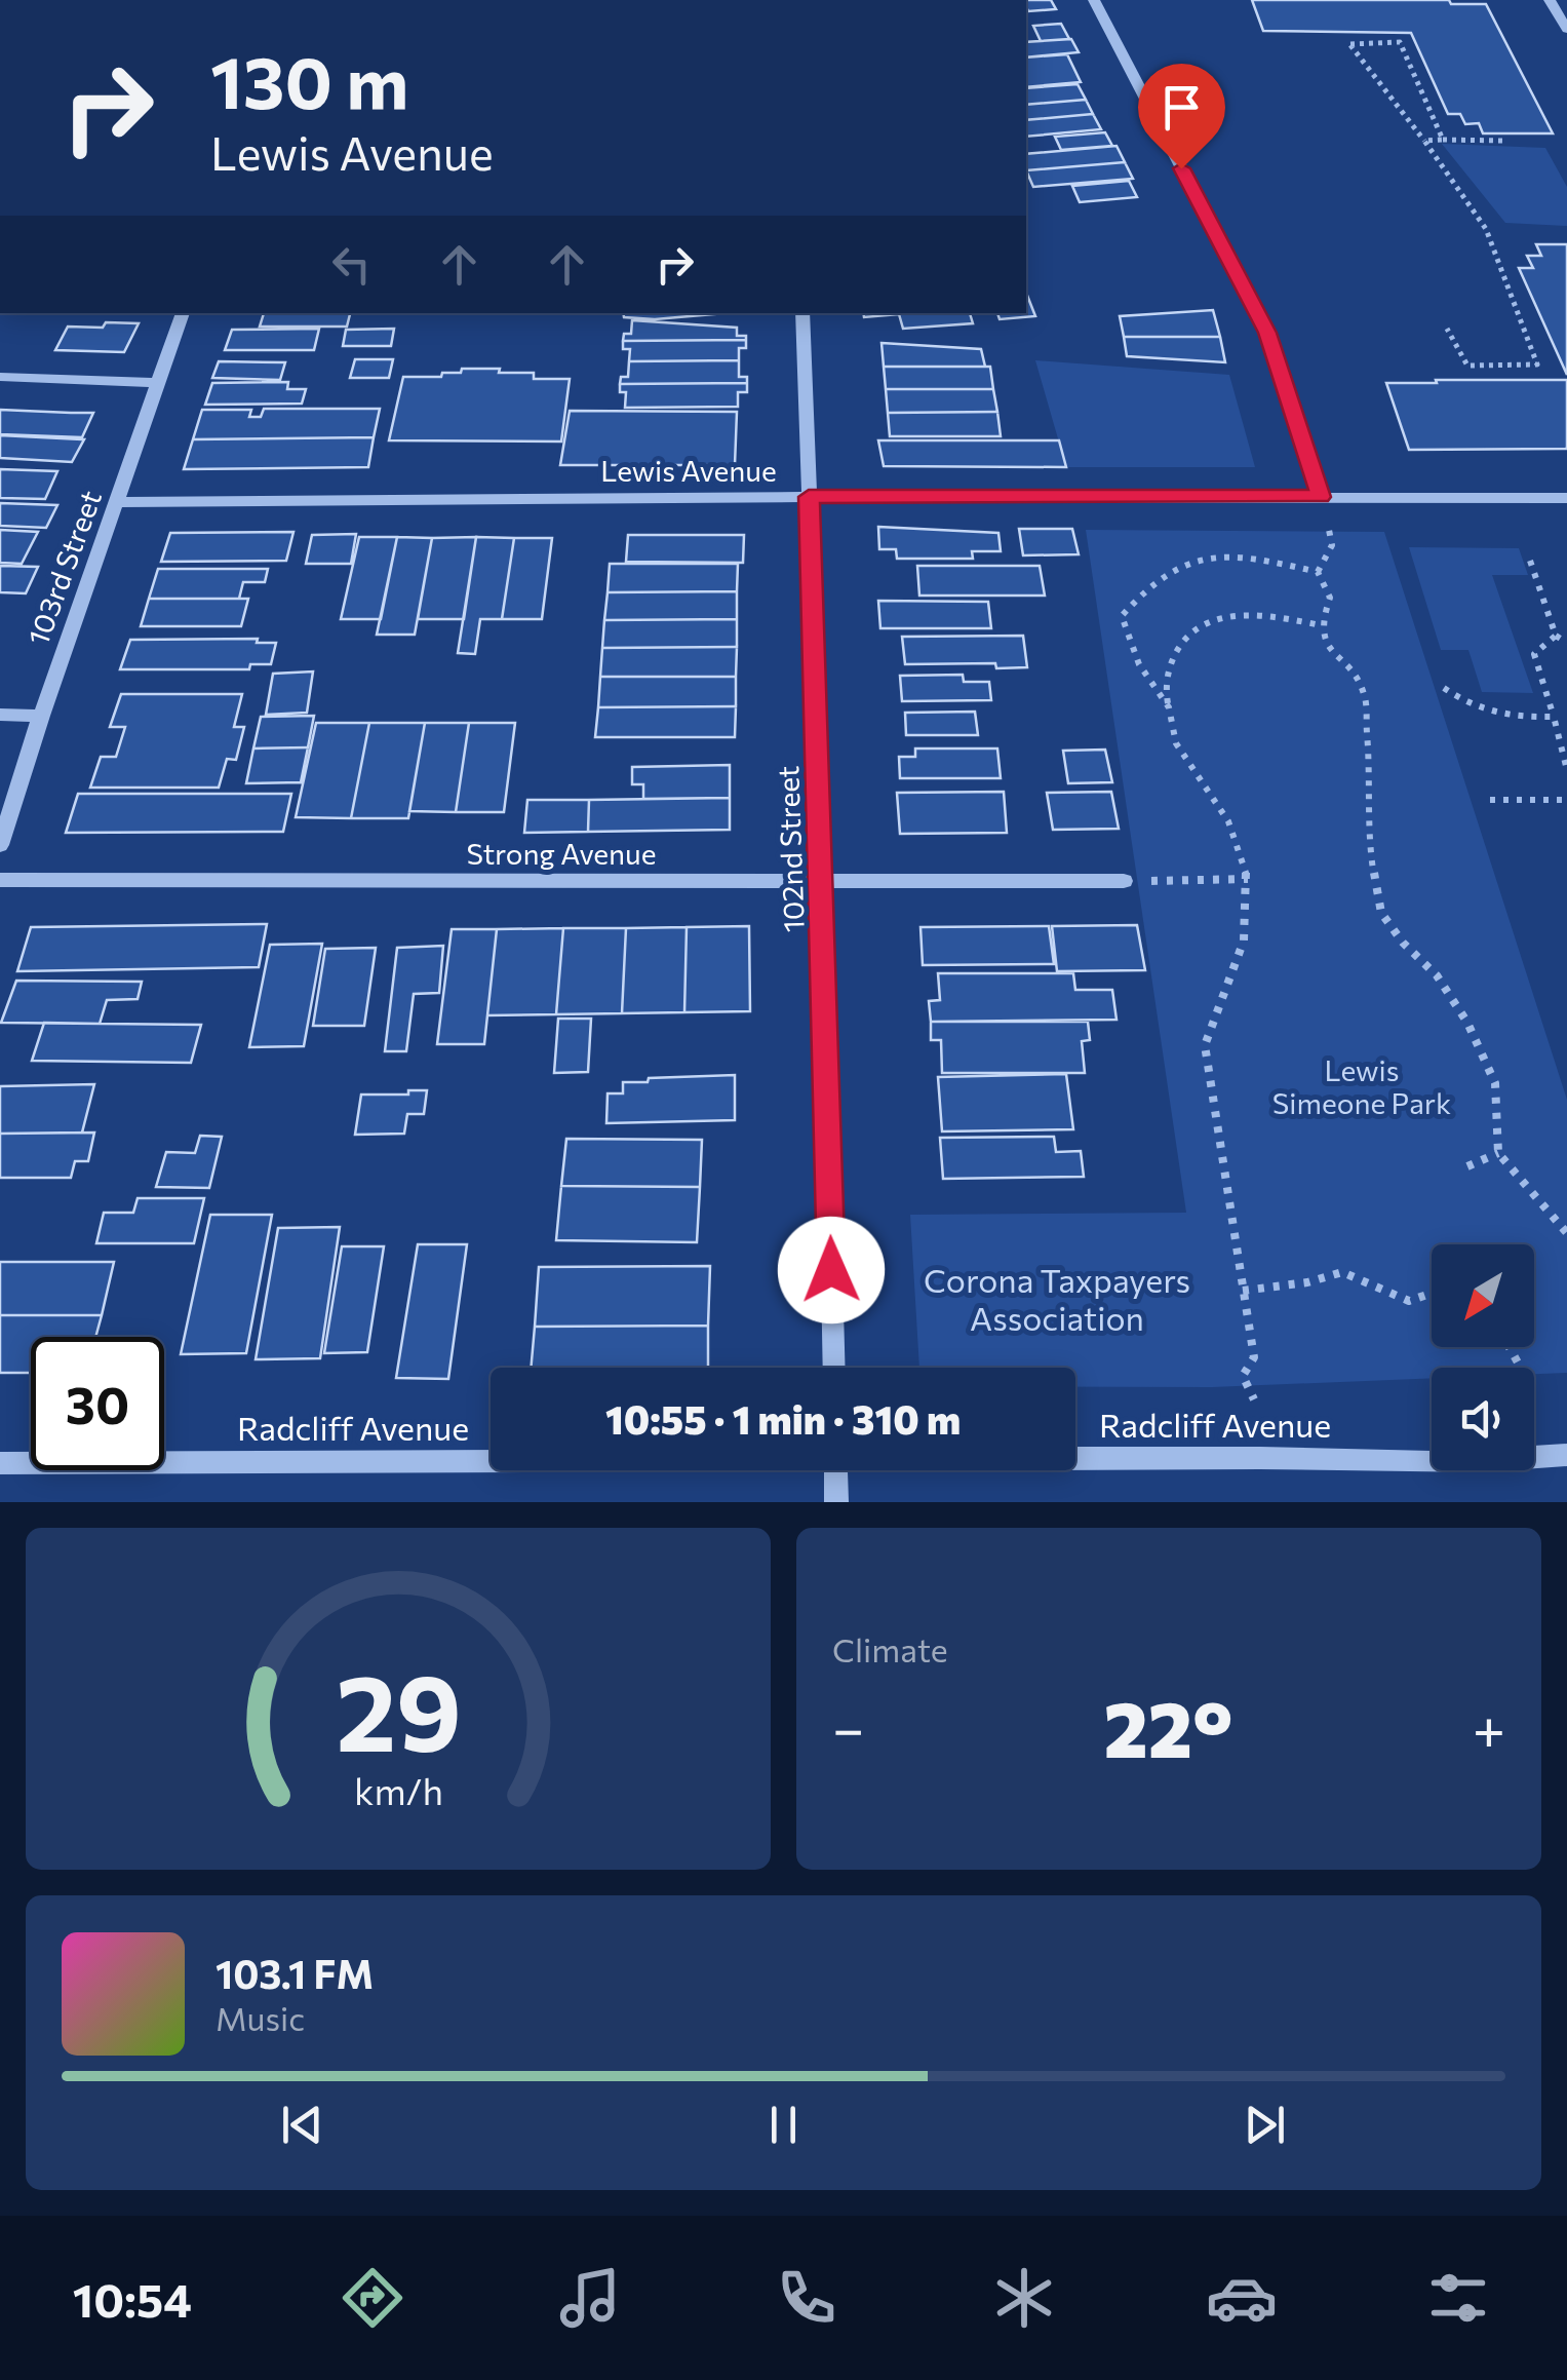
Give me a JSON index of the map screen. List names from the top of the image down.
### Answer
{
  "streets": {
    "street": [
      "Lewis Avenue",
      "103rd Street",
      "102nd Street",
      "Strong Avenue",
      "Radcliff Avenue"
    ]
  },
  "crossings": [
    ["Lewis Avenue", "103rd Street"],
    ["Lewis Avenue", "102nd Street"],
    ["102nd Street", "Strong Avenue"]
  ],
  "parks": ["Lewis Simeone Park", "Corona Taxpayers Association"],
  "north": "bottom left",
  "page": {
    "turn": ["130 m", "Lewis Avenue"],
    "limit": "30",
    "trip": "10:55 · 1 min · 310 m",
    "tile": "Climate",
    "heat": ["−", "22°", "+"],
    "song": ["103.1 FM", "Music"],
    "tabs": "10:54",
    "gauge": ["29", "km/h"]
  }
}
